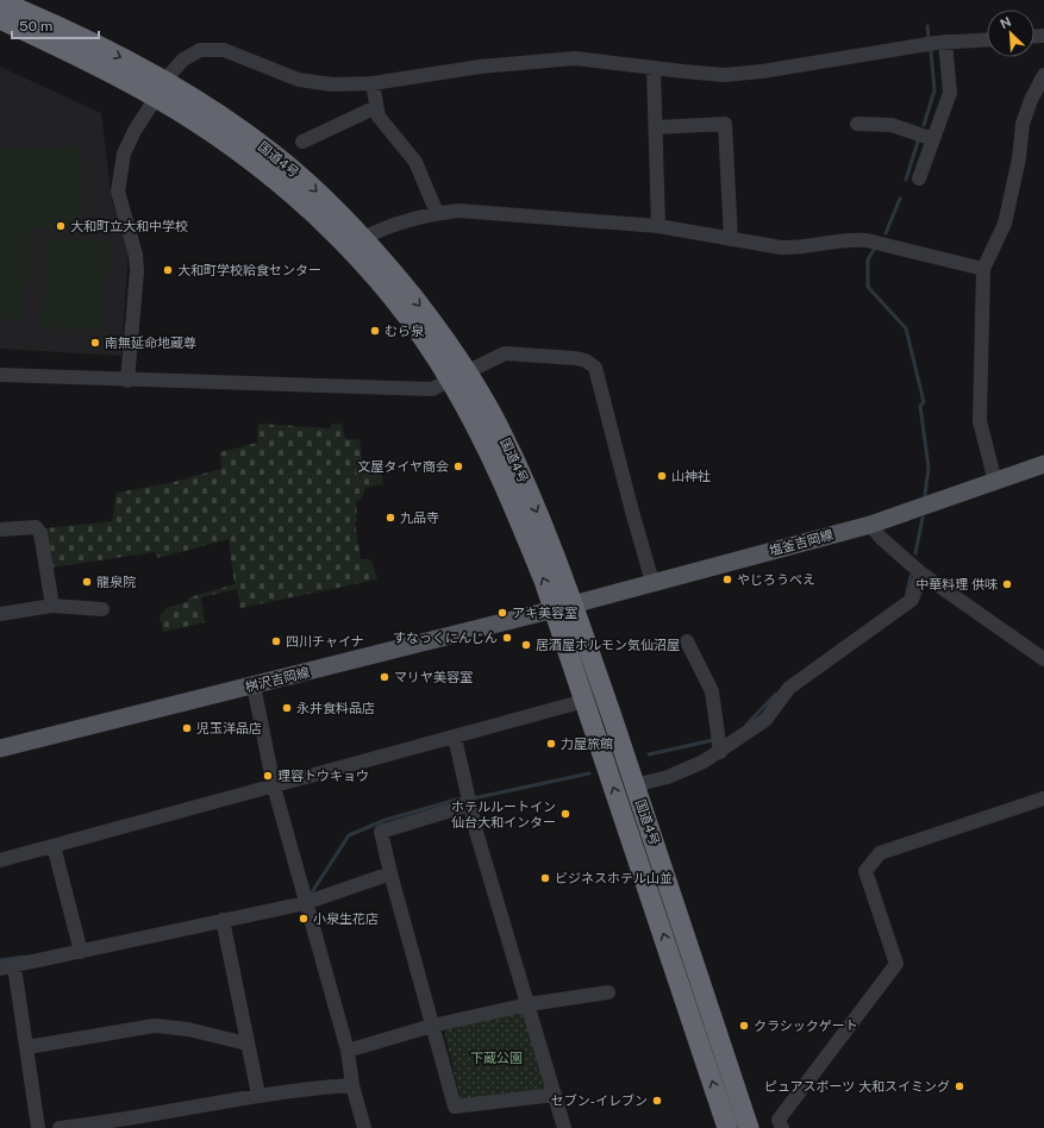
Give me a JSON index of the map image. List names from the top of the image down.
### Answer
{
  "streets": {
    "highway": ["国道4号"],
    "main road": ["塩釜吉岡線", "桝沢吉岡線"]
  },
  "crossings": [
    ["国道4号", "塩釜吉岡線"],
    ["国道4号", "桝沢吉岡線"],
    ["塩釜吉岡線", "桝沢吉岡線"]
  ],
  "parks": ["下蔵公園"],
  "places": [
    "大和町立大和中学校",
    "大和町学校給食センター",
    "むら泉",
    "南無延命地蔵尊",
    "文屋タイヤ商会",
    "山神社",
    "九品寺",
    "やじろうべえ",
    "龍泉院",
    "中華料理 供味",
    "アキ美容室",
    "すなっくにんじん",
    "四川チャイナ",
    "居酒屋ホルモン気仙沼屋",
    "マリヤ美容室",
    "永井食料品店",
    "児玉洋品店",
    "力屋旅館",
    "理容トウキョウ",
    "ホテルルートイン 仙台大和インター",
    "ビジネスホテル山並",
    "小泉生花店",
    "クラシックゲート",
    "ピュアスポーツ 大和スイミング",
    "セブン-イレブン"
  ],
  "scale_bar": "50 m",
  "north": "top left"
}
